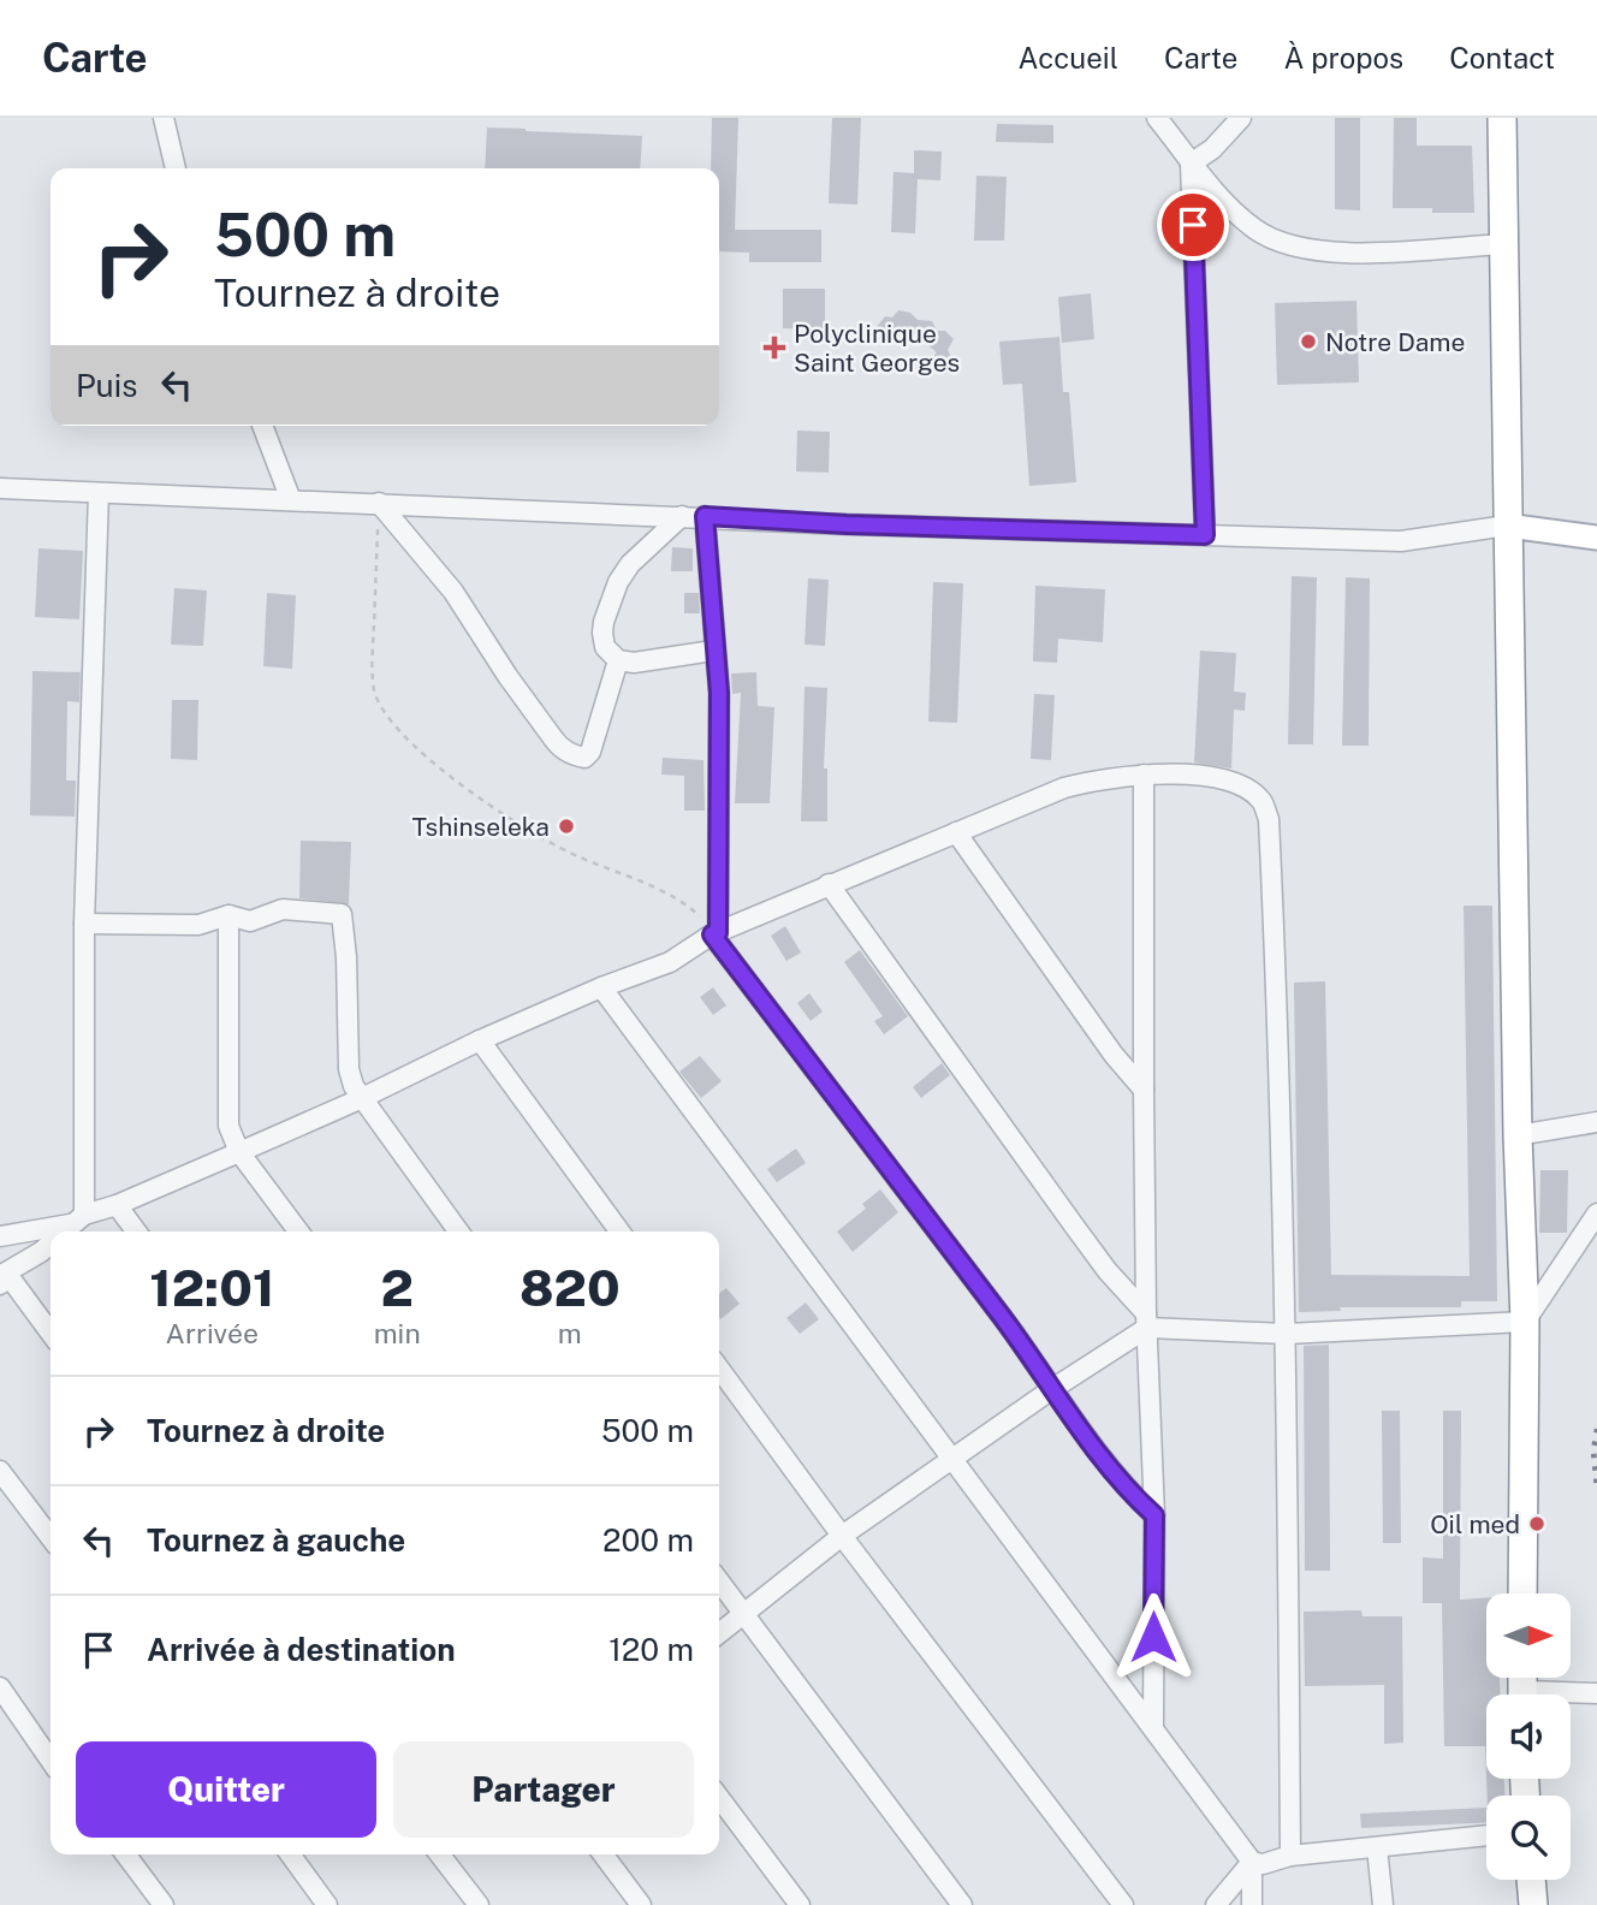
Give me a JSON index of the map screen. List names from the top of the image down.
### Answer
{
  "places": {
    "other": ["Notre Dame", "Tshinseleka", "Oil med"],
    "health": ["Polyclinique Saint Georges"]
  },
  "north": "right",
  "page": {
    "header": "Carte",
    "nav": [
      "Accueil",
      "Carte",
      "À propos",
      "Contact"
    ],
    "turn": ["500 m", "Tournez à droite"],
    "then": "Puis",
    "eta": [
      "12:01",
      "Arrivée",
      "2",
      "min",
      "820",
      "m"
    ],
    "list": [
      {
        "name": "Tournez à droite",
        "value": "500 m"
      },
      {
        "name": "Tournez à gauche",
        "value": "200 m"
      },
      {
        "name": "Arrivée à destination",
        "value": "120 m"
      }
    ],
    "buttons": ["Quitter", "Partager"]
  }
}
